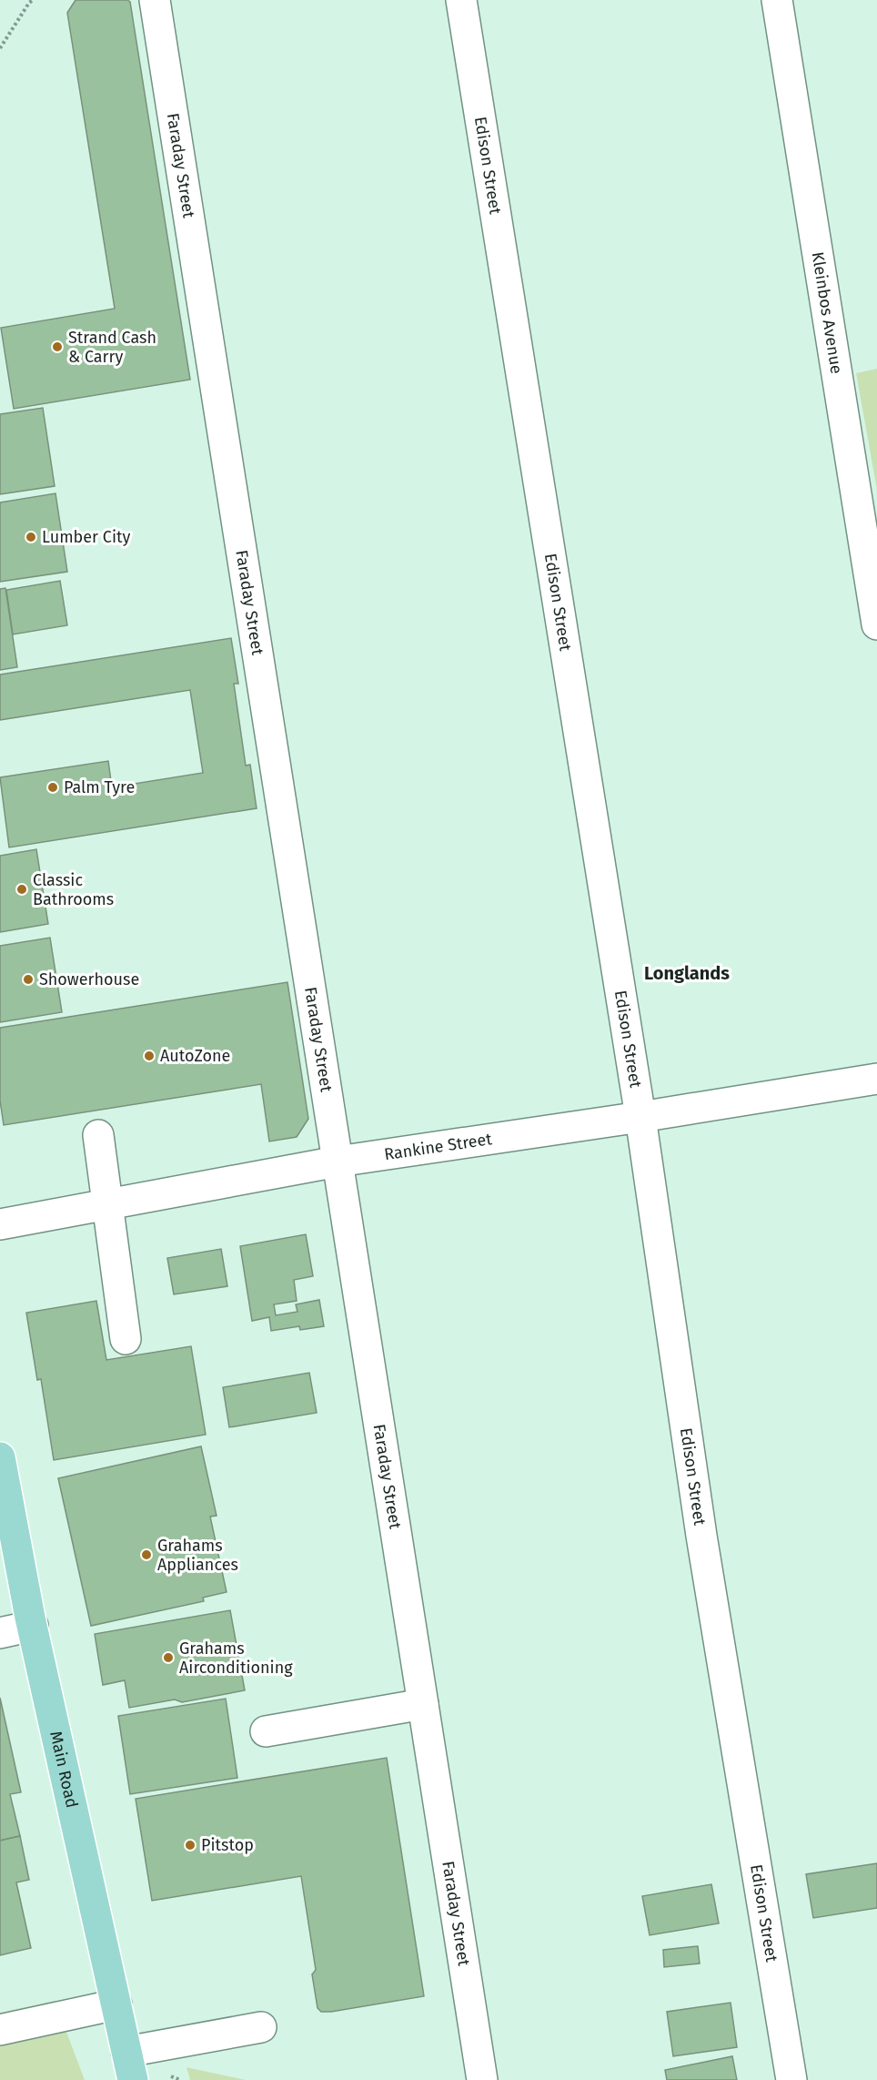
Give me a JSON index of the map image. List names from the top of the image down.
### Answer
{
  "streets": {
    "main road": ["Main Road"],
    "street": [
      "Faraday Street",
      "Edison Street",
      "Kleinbos Avenue",
      "Rankine Street"
    ]
  },
  "crossings": [
    ["Faraday Street", "Rankine Street"],
    ["Edison Street", "Rankine Street"]
  ],
  "districts": ["Longlands"],
  "places": [
    "Strand Cash & Carry",
    "Lumber City",
    "Palm Tyre",
    "Classic Bathrooms",
    "Showerhouse",
    "AutoZone",
    "Grahams Appliances",
    "Grahams Airconditioning",
    "Pitstop"
  ]
}
